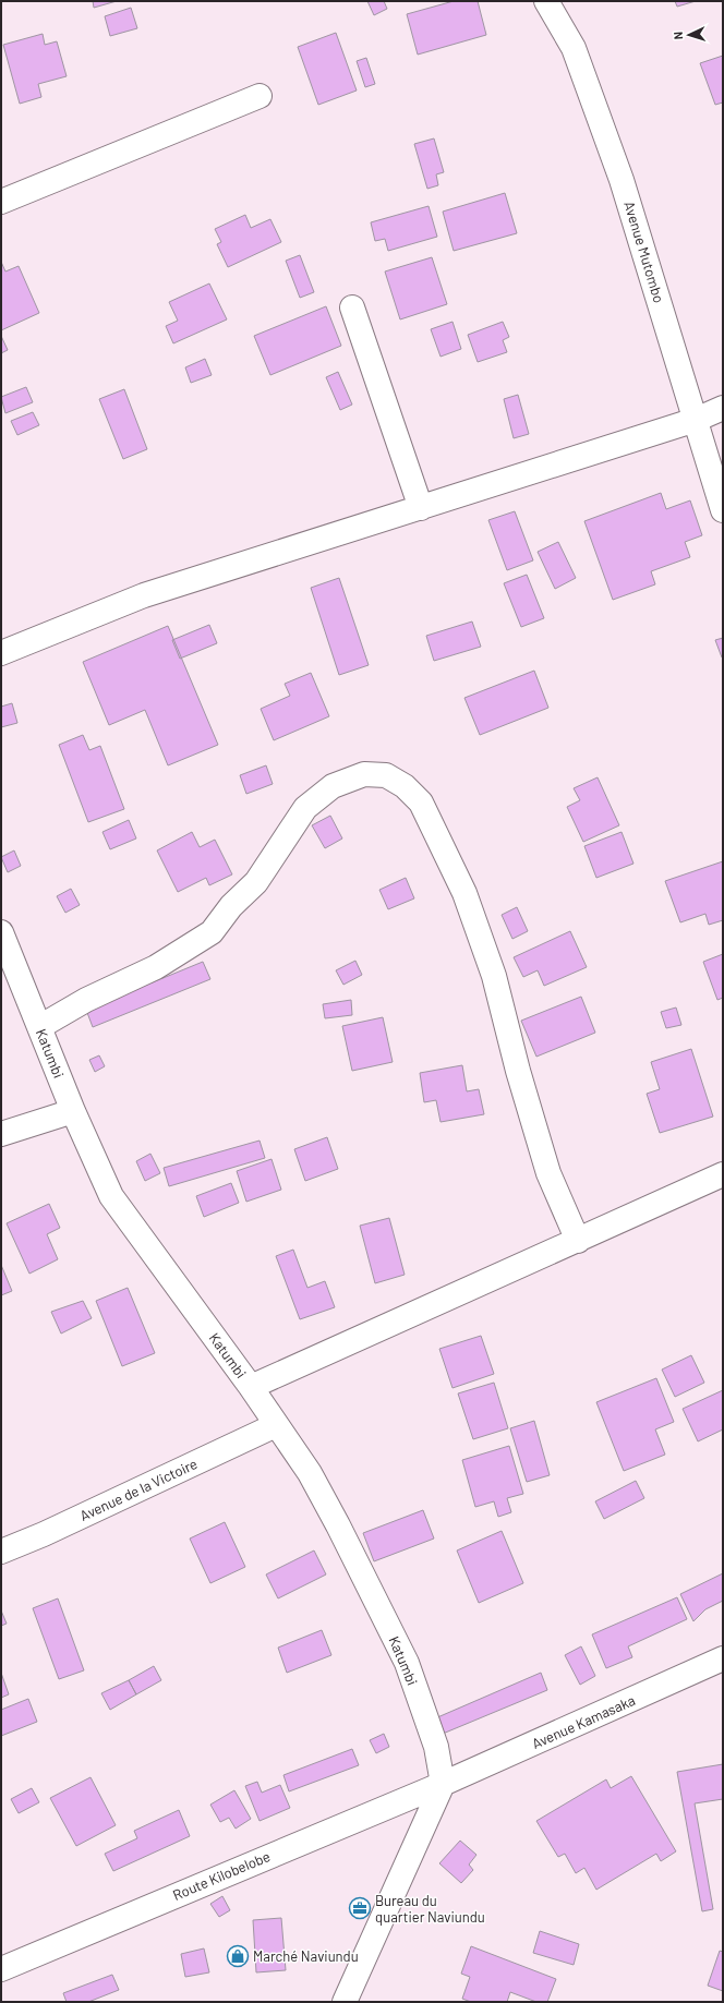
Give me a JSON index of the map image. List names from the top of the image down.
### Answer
{
  "streets": {
    "street": [
      "Avenue Mutombo",
      "Katumbi",
      "Avenue de la Victoire",
      "Avenue Kamasaka",
      "Route Kilobelobe"
    ]
  },
  "crossings": [
    ["Katumbi", "Avenue de la Victoire"],
    ["Katumbi", "Avenue Kamasaka"],
    ["Katumbi", "Route Kilobelobe"],
    ["Avenue Kamasaka", "Route Kilobelobe"]
  ],
  "places": {
    "office": ["Bureau du quartier Naviundu"],
    "shop": ["Marché Naviundu"]
  },
  "north": "left"
}
